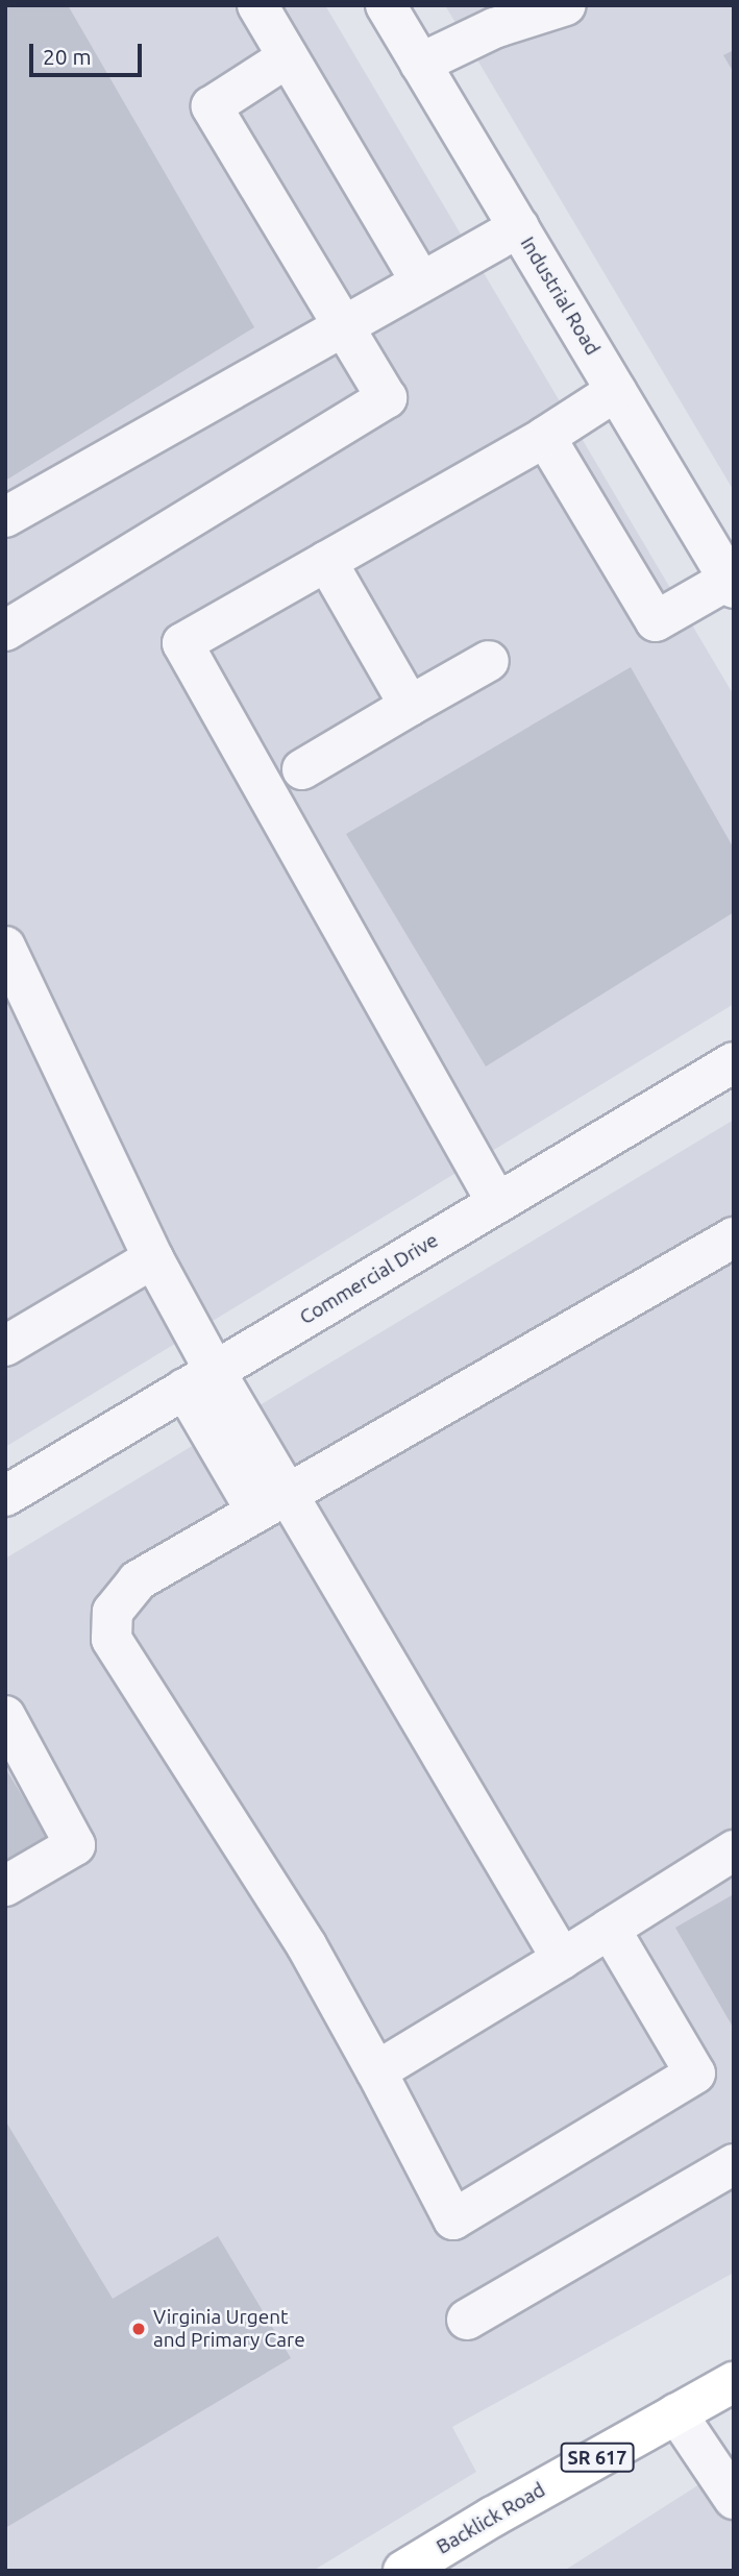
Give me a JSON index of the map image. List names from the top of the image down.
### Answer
{
  "streets": {
    "main road": ["SR 617", "Backlick Road"],
    "street": ["Industrial Road", "Commercial Drive"]
  },
  "places": ["Virginia Urgent and Primary Care"],
  "scale_bar": "20 m"
}
